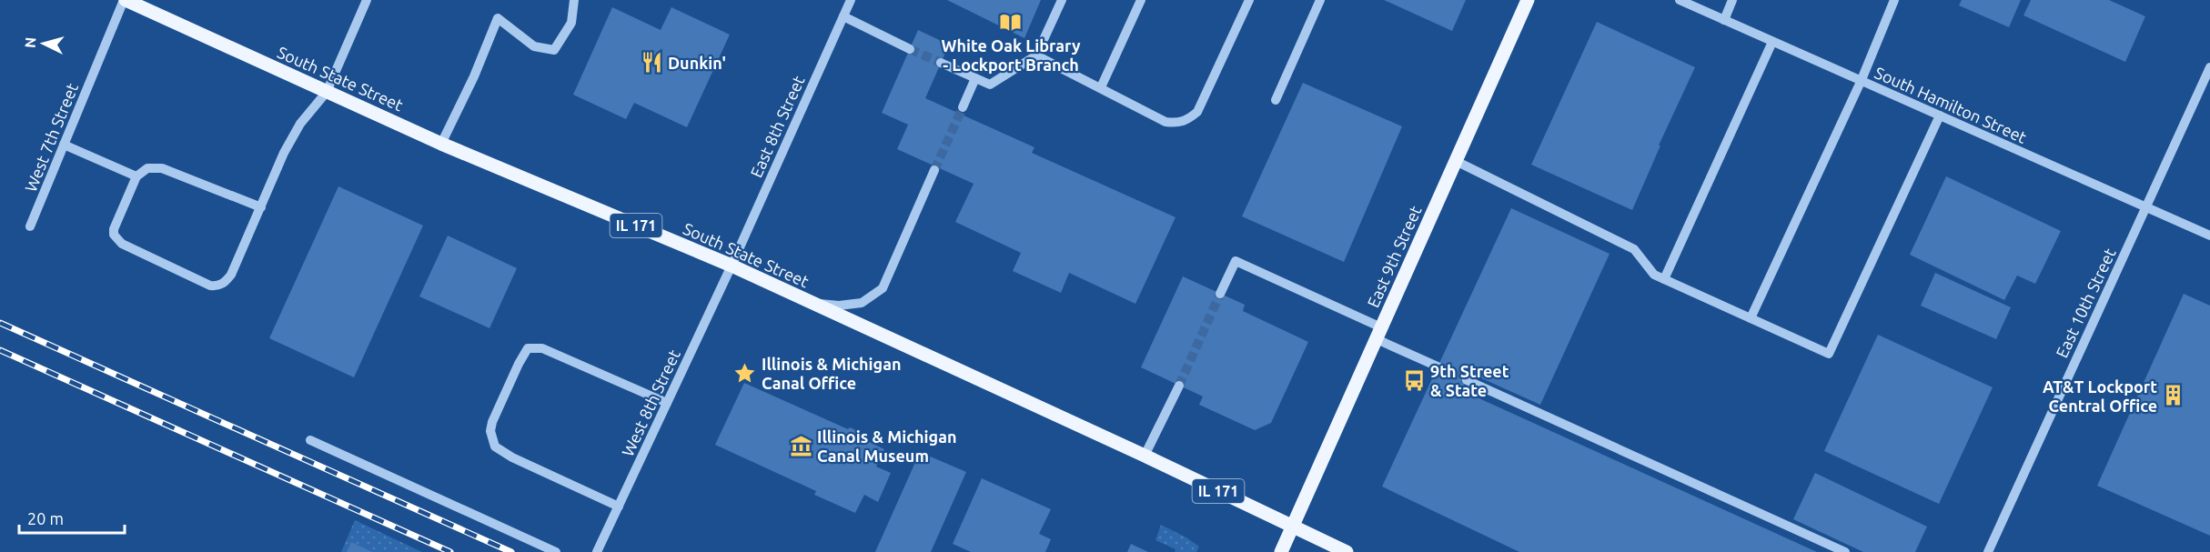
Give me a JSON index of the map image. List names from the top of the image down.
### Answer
{
  "streets": {
    "main road": ["South State Street", "IL 171", "East 9th Street"],
    "street": [
      "South Hamilton Street",
      "East 8th Street",
      "West 7th Street",
      "East 10th Street",
      "West 8th Street"
    ]
  },
  "crossings": [
    ["South State Street", "East 8th Street"],
    ["South State Street", "West 7th Street"],
    ["South State Street", "East 9th Street"],
    ["South State Street", "West 8th Street"],
    ["South Hamilton Street", "East 10th Street"],
    ["East 8th Street", "West 8th Street"]
  ],
  "places": {
    "library": ["White Oak Library - Lockport Branch"],
    "restaurant": ["Dunkin'"],
    "place": ["Illinois & Michigan Canal Office"],
    "bus stop": ["9th Street & State"],
    "building": ["AT&T Lockport Central Office"],
    "museum": ["Illinois & Michigan Canal Museum"]
  },
  "scale_bar": "20 m",
  "north": "left"
}
